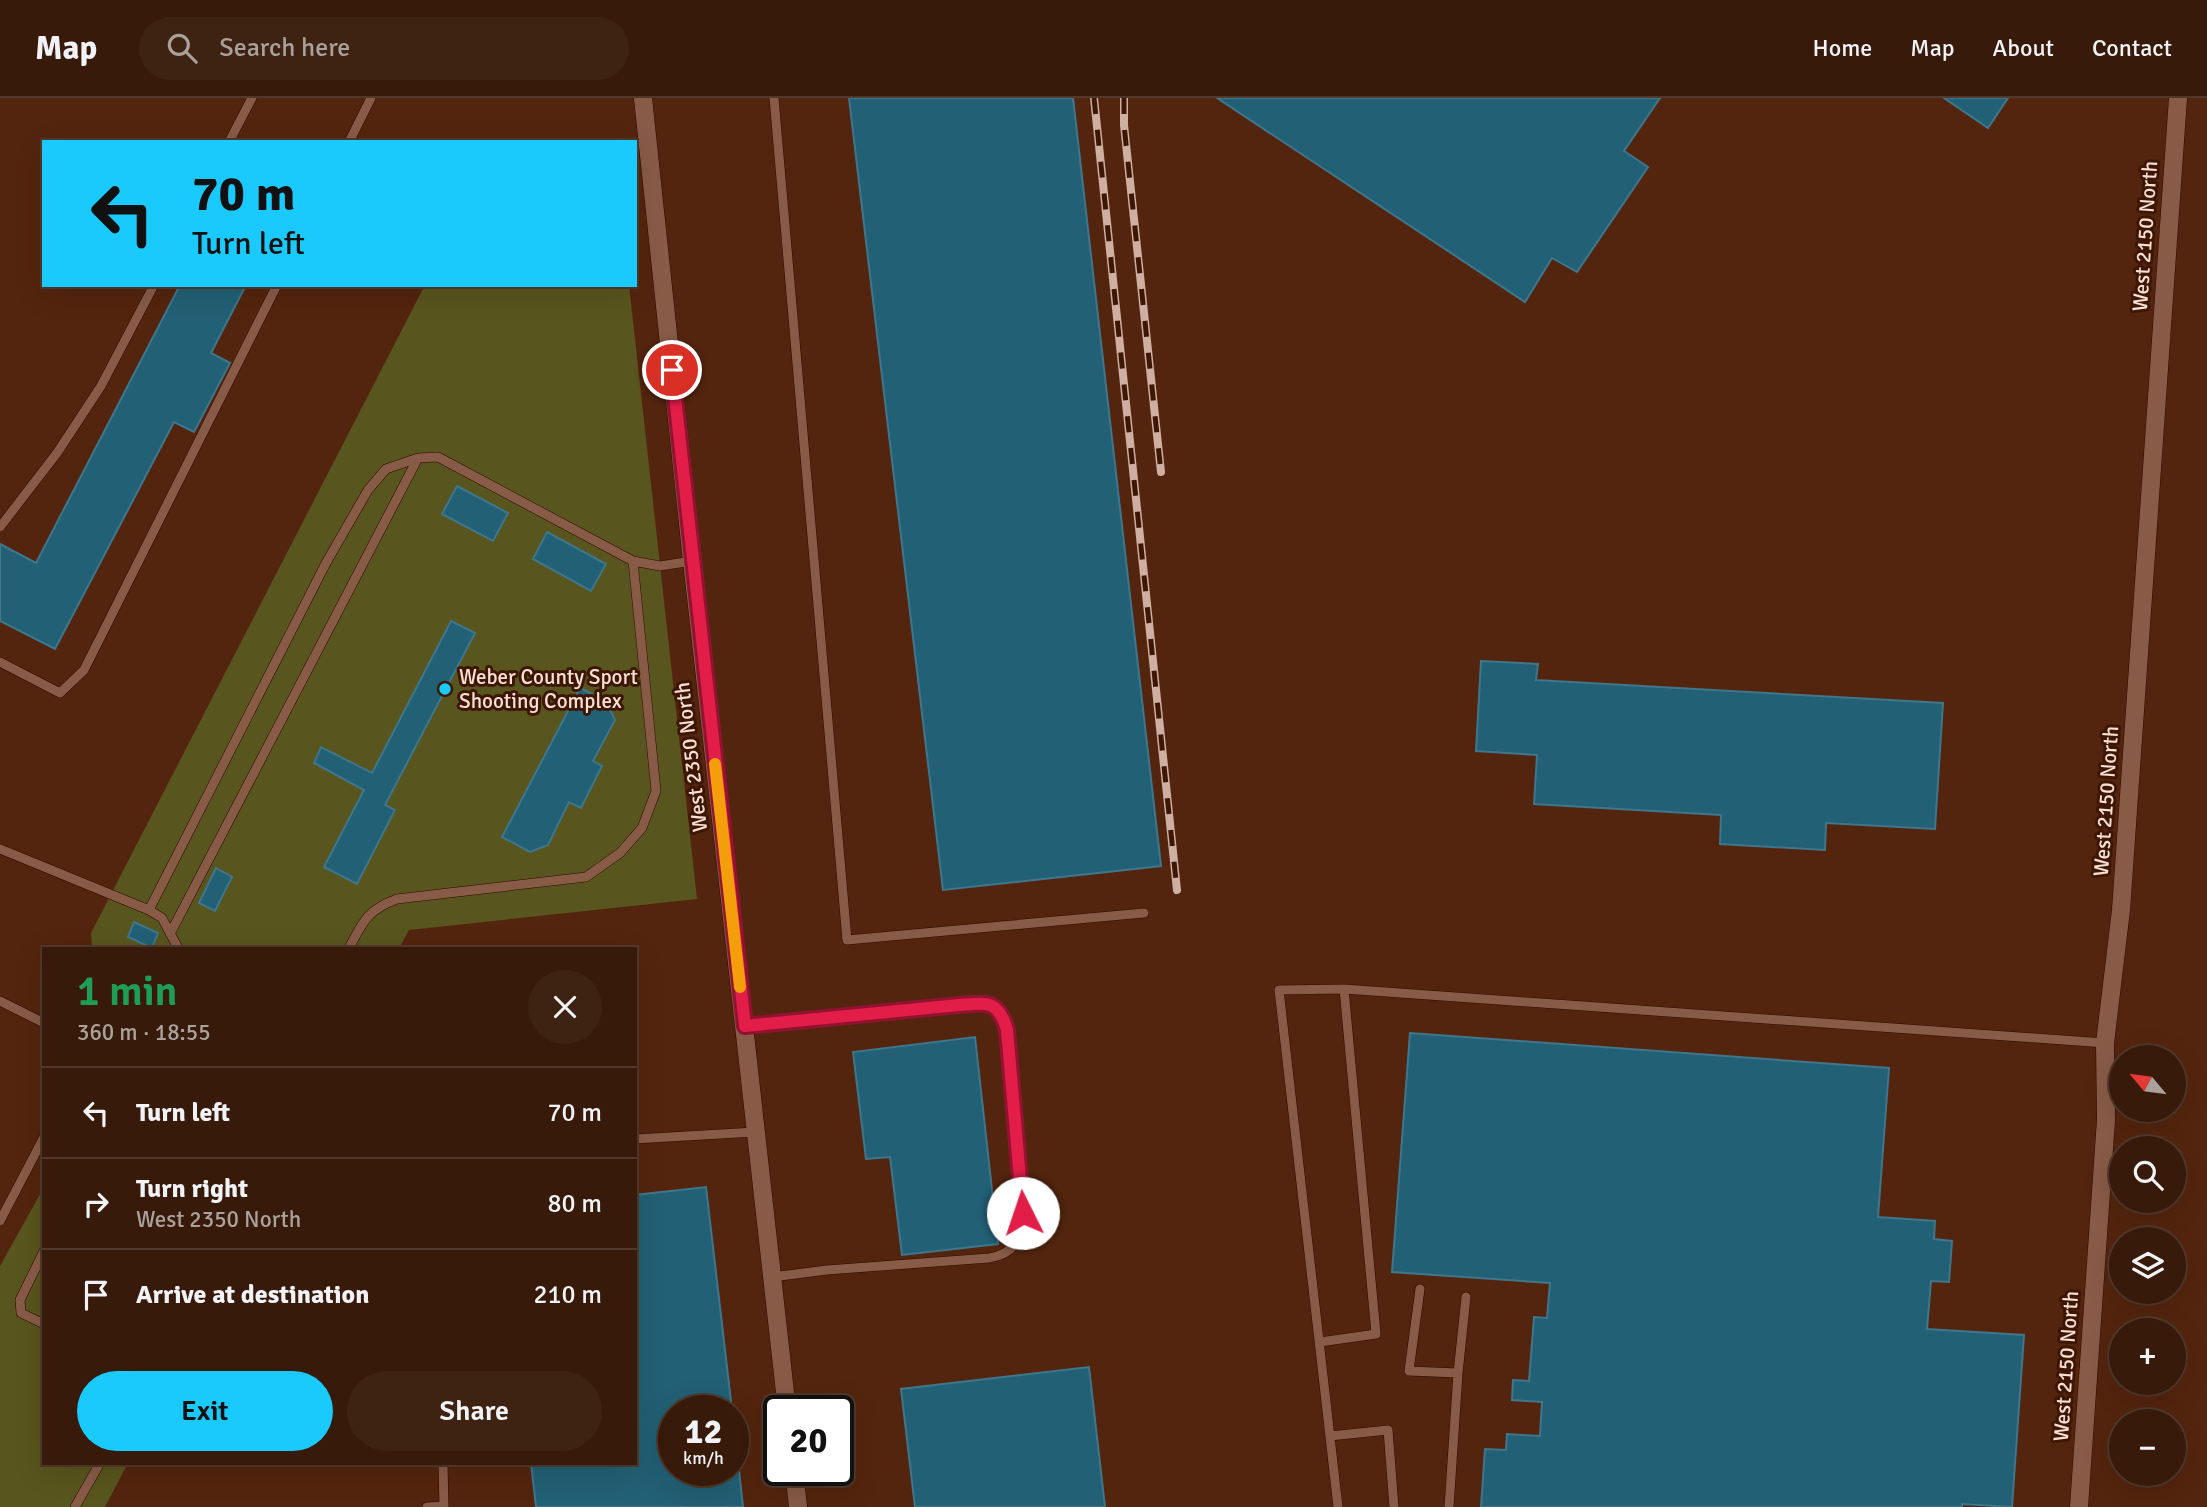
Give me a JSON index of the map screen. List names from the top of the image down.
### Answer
{
  "streets": {
    "street": ["West 2150 North", "West 2350 North"]
  },
  "places": ["Weber County Sport Shooting Complex"],
  "north": "top left",
  "page": {
    "header": "Map",
    "search": "Search here",
    "nav": [
      "Home",
      "Map",
      "About",
      "Contact"
    ],
    "turn": ["70 m", "Turn left"],
    "heading": ["1 min", "360 m · 18:55"],
    "map_buttons": ["+", "−"],
    "list": [
      {
        "name": "Turn left",
        "value": "70 m"
      },
      {
        "name": "Turn right",
        "note": "West 2350 North",
        "value": "80 m"
      },
      {
        "name": "Arrive at destination",
        "value": "210 m"
      }
    ],
    "buttons": ["Exit", "Share"],
    "speed": "12 km/h",
    "limit": "20"
  }
}
